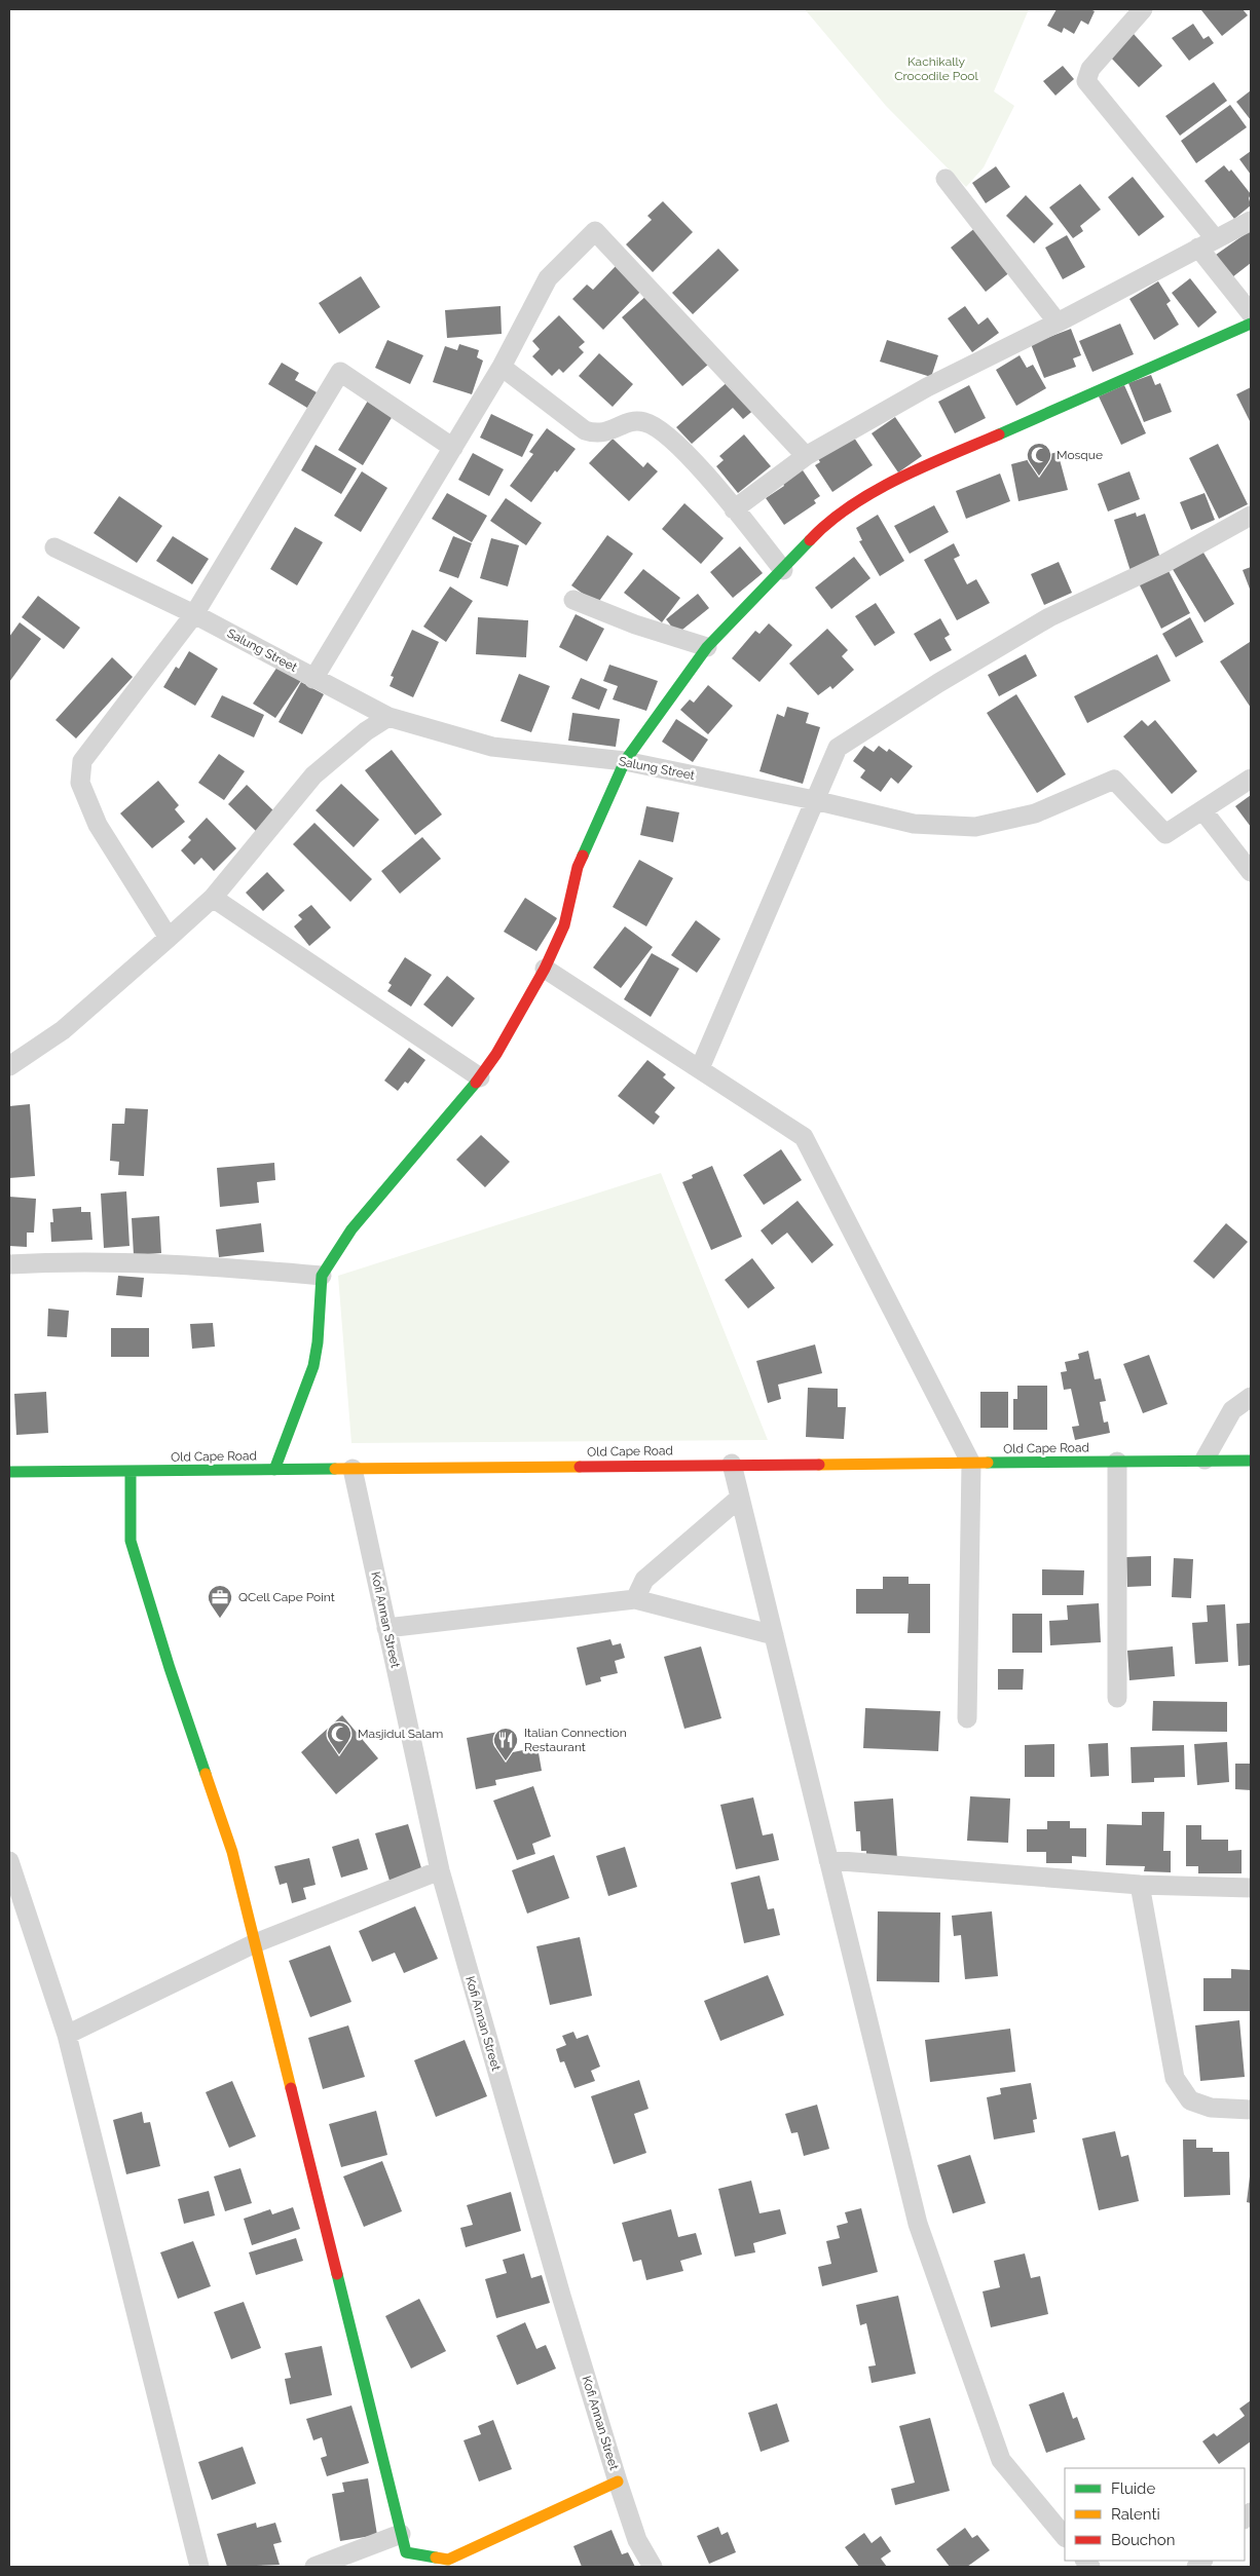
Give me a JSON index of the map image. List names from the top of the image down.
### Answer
{
  "streets": {
    "street": ["Salung Street", "Old Cape Road", "Kofi Annan Street"]
  },
  "crossings": [
    ["Old Cape Road", "Kofi Annan Street"]
  ],
  "parks": ["Kachikally Crocodile Pool"],
  "places": {
    "mosque": ["Mosque", "Masjidul Salam"],
    "office": ["QCell Cape Point"],
    "restaurant": ["Italian Connection Restaurant"]
  },
  "legend": ["Fluide", "Ralenti", "Bouchon"]
}
